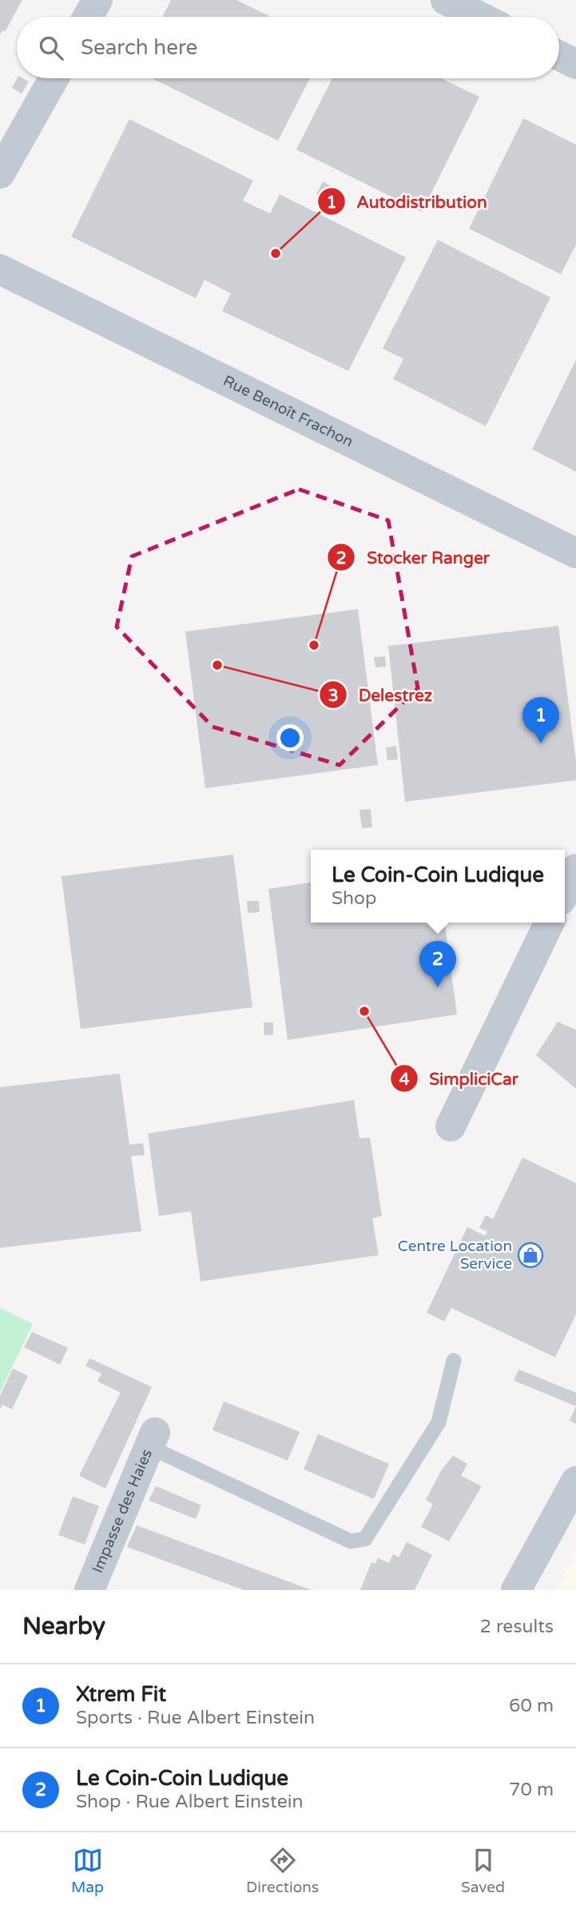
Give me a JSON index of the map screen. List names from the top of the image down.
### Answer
{
  "streets": {
    "street": ["Rue Benoît Frachon", "Impasse des Haies"]
  },
  "places": {
    "other": [
      "Autodistribution",
      "Stocker Ranger",
      "Delestrez",
      "SimpliciCar"
    ],
    "shop": ["Centre Location Service"]
  },
  "page": {
    "search": "Search here",
    "pins": ["1", "2"],
    "popup": ["Le Coin-Coin Ludique", "Shop"],
    "heading": ["Nearby", "2 results"],
    "list": [
      {
        "mark": "1",
        "name": "Xtrem Fit",
        "note": "Sports · Rue Albert Einstein",
        "value": "60 m"
      },
      {
        "mark": "2",
        "name": "Le Coin-Coin Ludique",
        "note": "Shop · Rue Albert Einstein",
        "value": "70 m"
      }
    ],
    "nav": ["Map", "Directions", "Saved"]
  }
}
